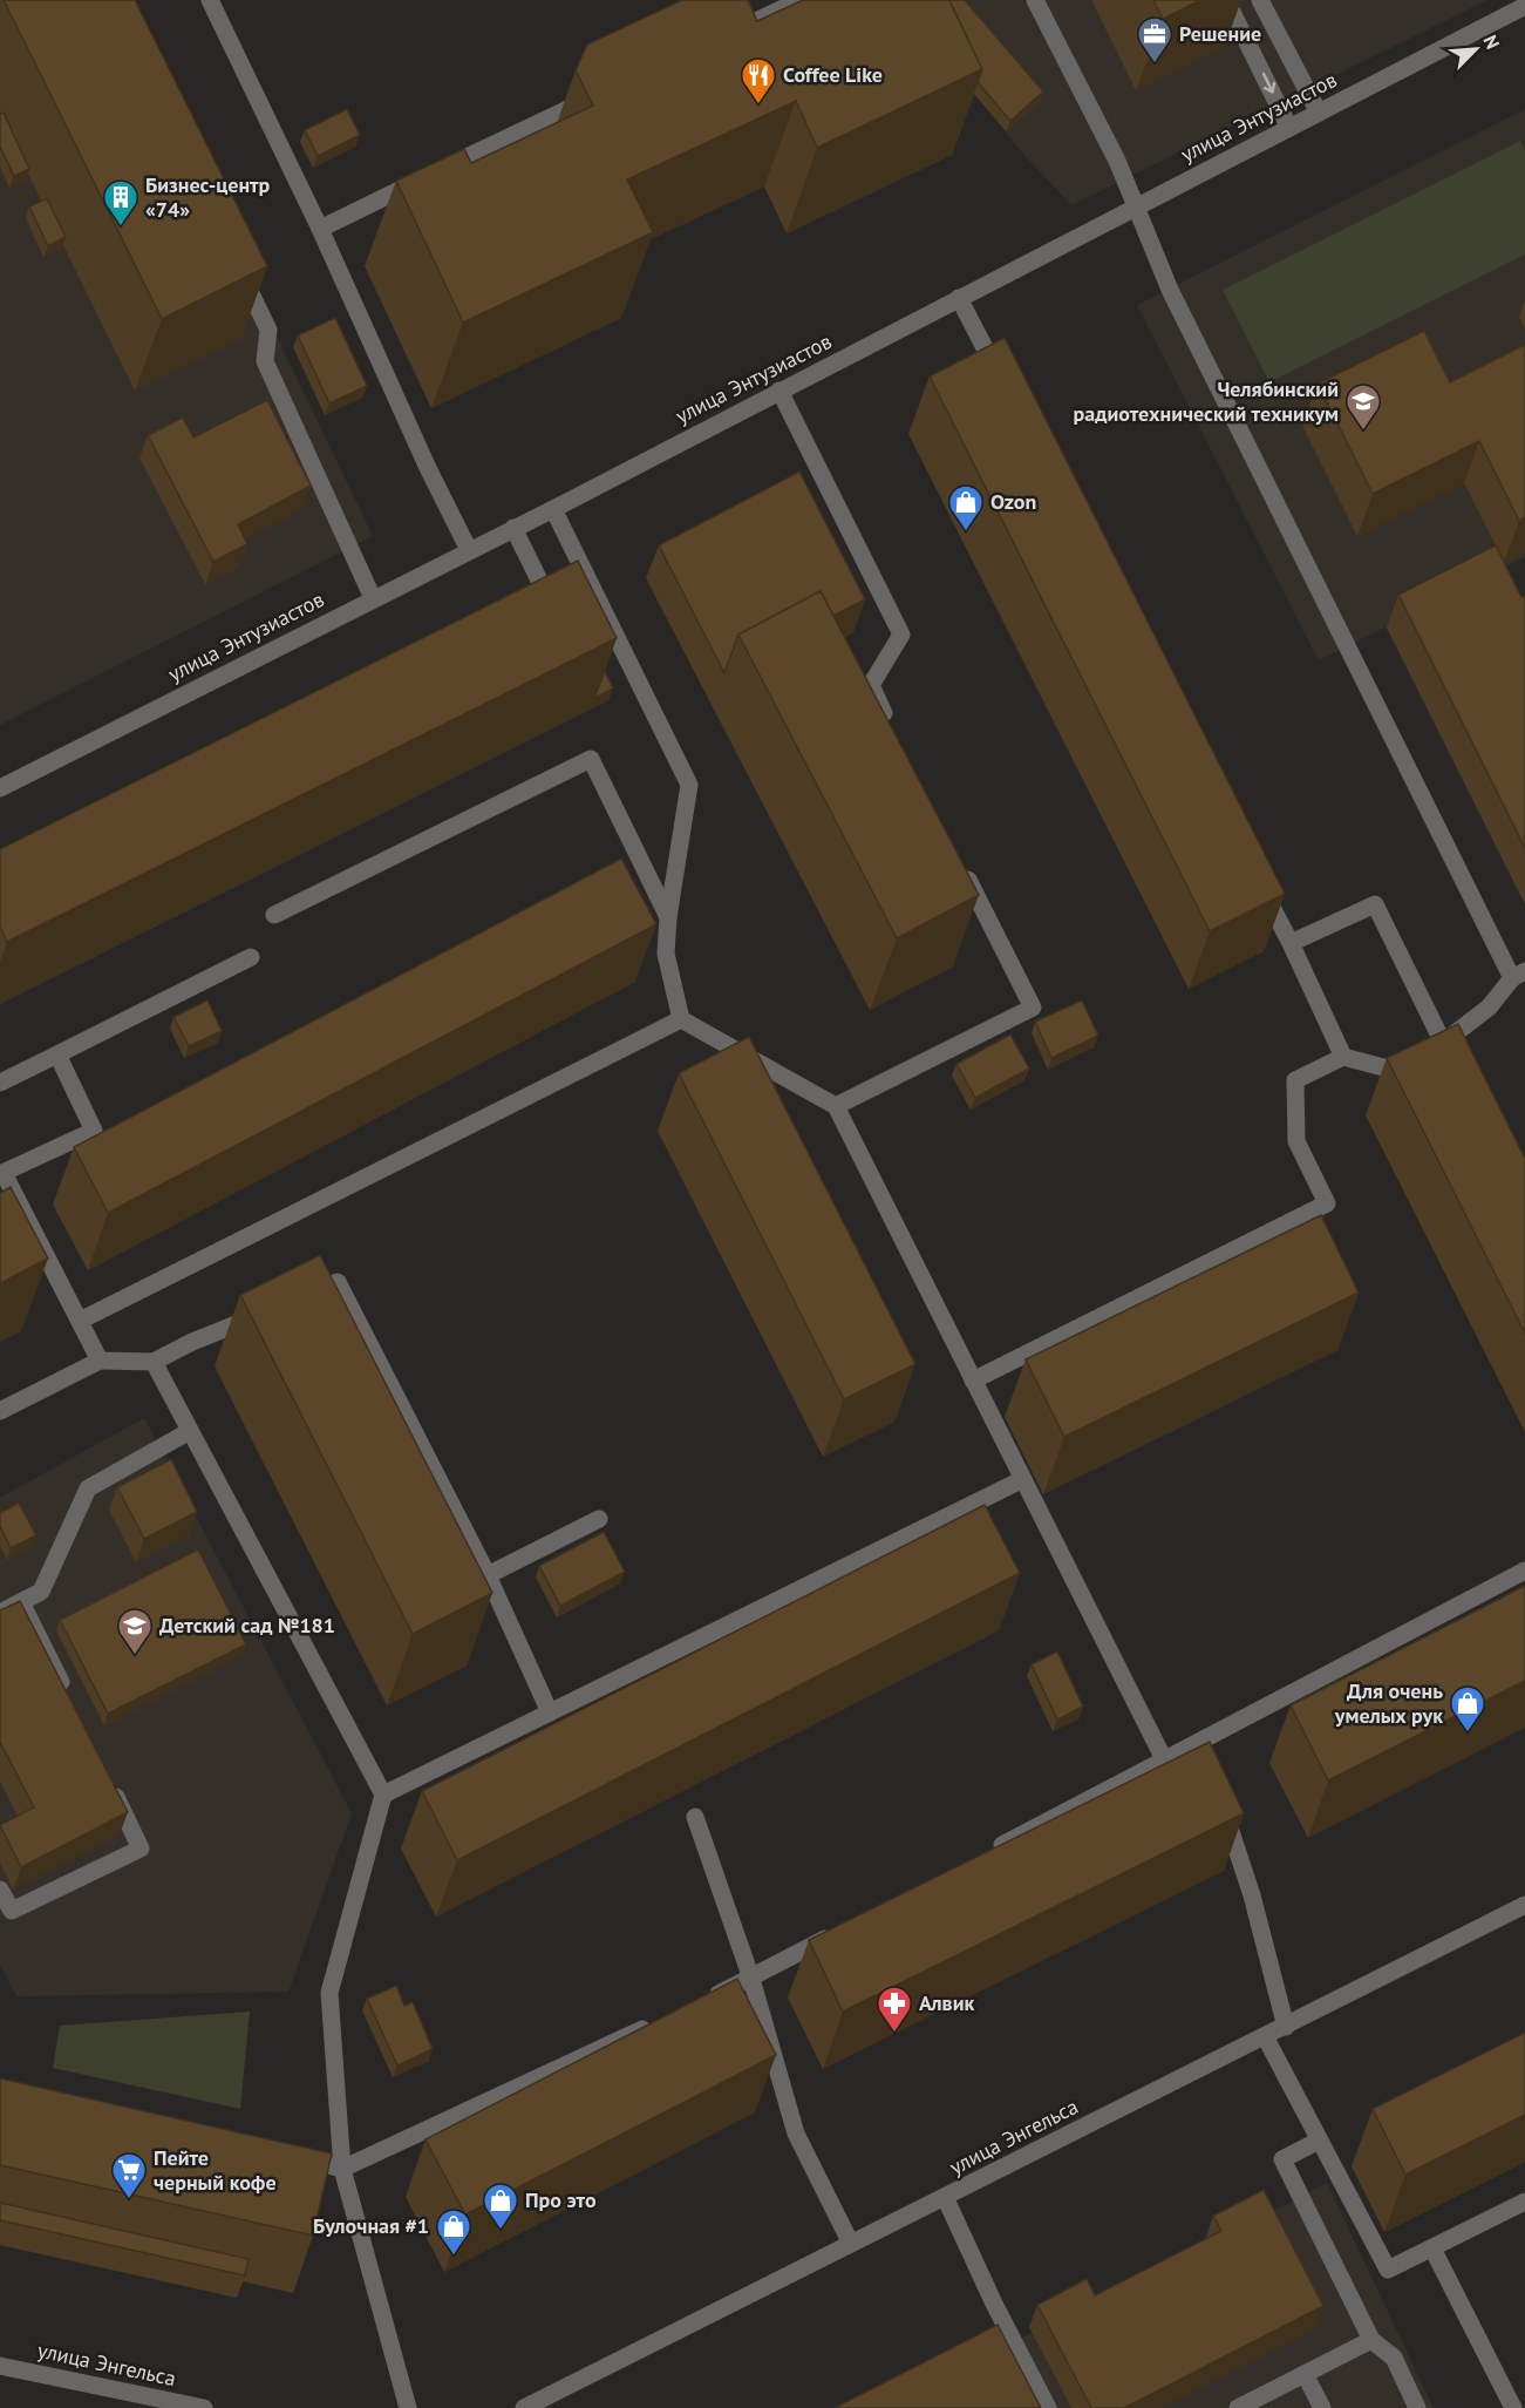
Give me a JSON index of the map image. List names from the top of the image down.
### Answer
{
  "streets": {
    "main road": ["улица Энтузиастов", "улица Энгельса"]
  },
  "places": {
    "office": ["Решение"],
    "restaurant": ["Coffee Like"],
    "building": ["Бизнес-центр «74»"],
    "school or university": ["Челябинский радиотехнический техникум", "Детский сад №181"],
    "shop": [
      "Ozon",
      "Для очень умелых рук",
      "Про это",
      "Булочная #1"
    ],
    "pharmacy": ["Алвик"],
    "supermarket": ["Пейте черный кофе"]
  },
  "north": "top right"
}
